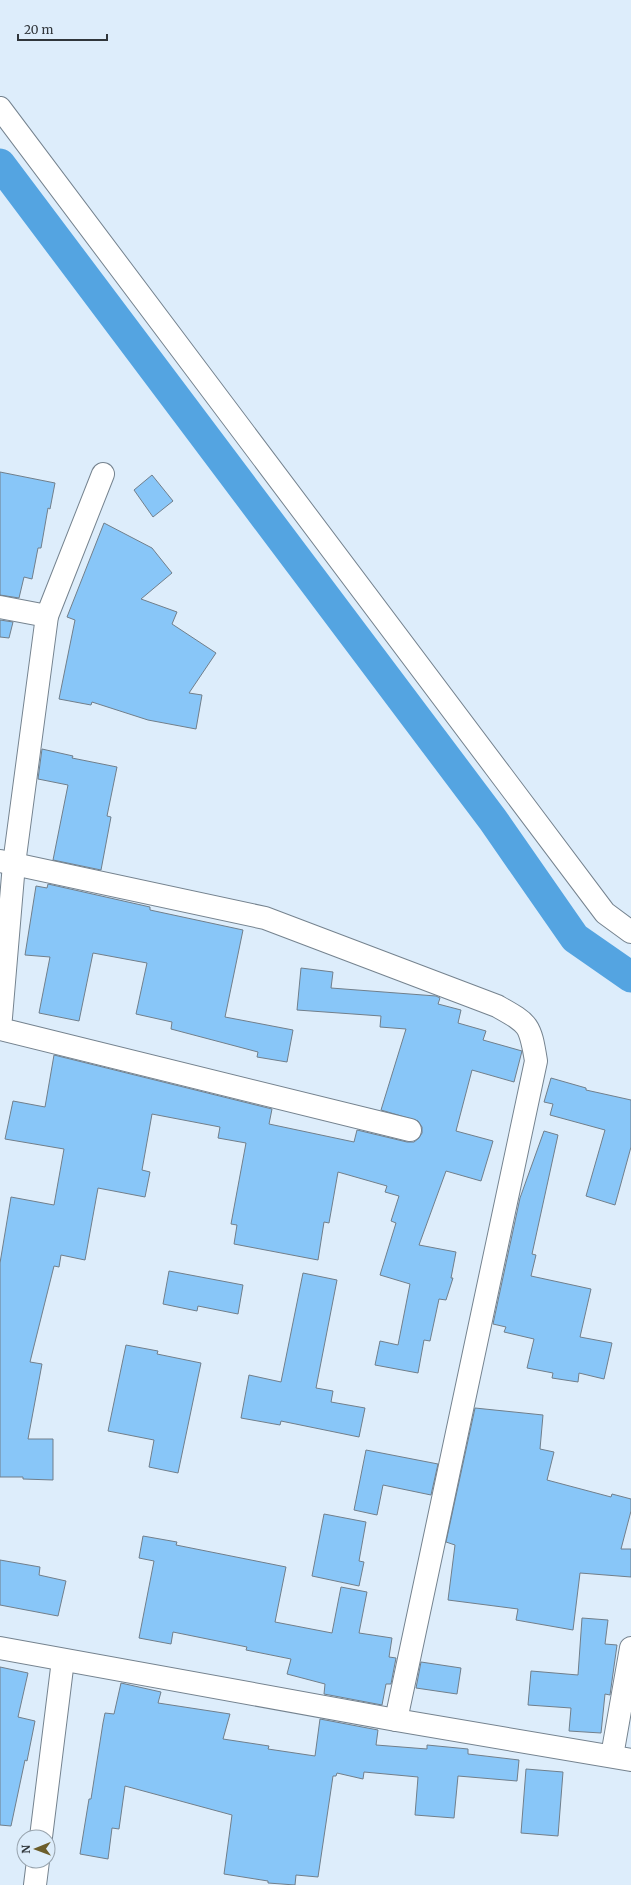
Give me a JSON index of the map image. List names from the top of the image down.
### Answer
{
  "scale_bar": "20 m",
  "north": "left"
}
